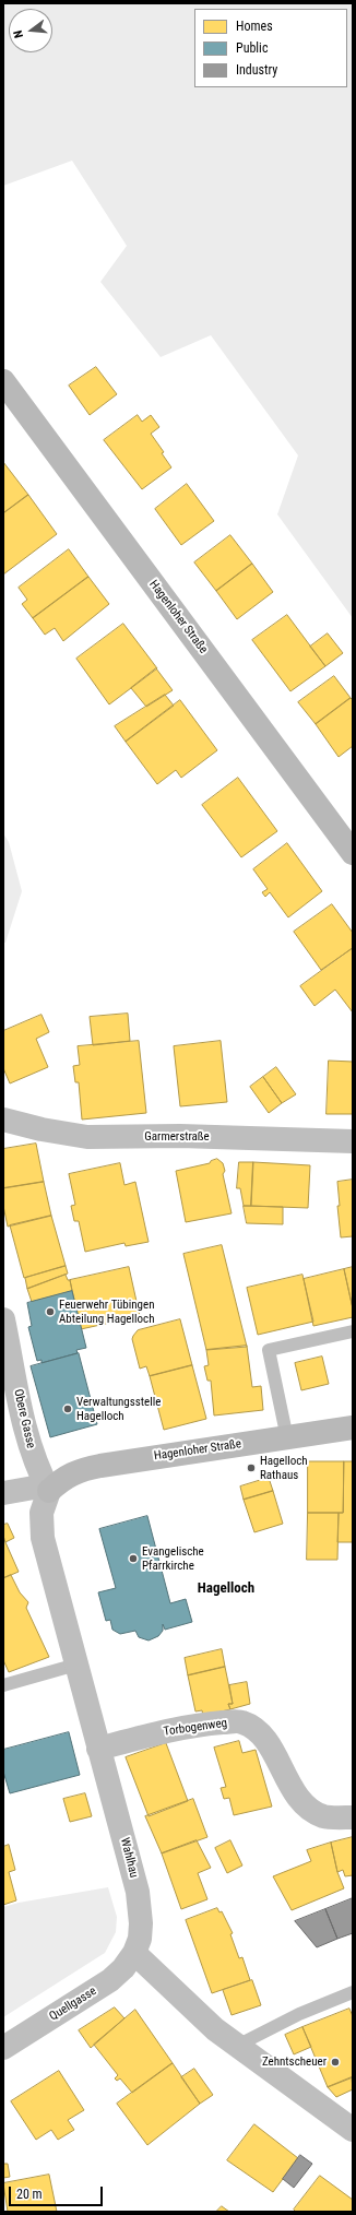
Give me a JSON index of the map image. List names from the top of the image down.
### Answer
{
  "streets": {
    "street": [
      "Hagenloher Straße",
      "Garmerstraße",
      "Obere Gasse",
      "Torbogenweg",
      "Wahlhau",
      "Quellgasse"
    ]
  },
  "crossings": [
    ["Hagenloher Straße", "Obere Gasse"],
    ["Hagenloher Straße", "Wahlhau"],
    ["Obere Gasse", "Wahlhau"],
    ["Torbogenweg", "Wahlhau"],
    ["Wahlhau", "Quellgasse"]
  ],
  "districts": ["Hagelloch"],
  "places": [
    "Feuerwehr Tübingen Abteilung Hagelloch",
    "Verwaltungsstelle Hagelloch",
    "Hagelloch Rathaus",
    "Evangelische Pfarrkirche",
    "Zehntscheuer"
  ],
  "legend": ["Homes", "Public", "Industry"],
  "scale_bar": "20 m",
  "north": "left"
}
